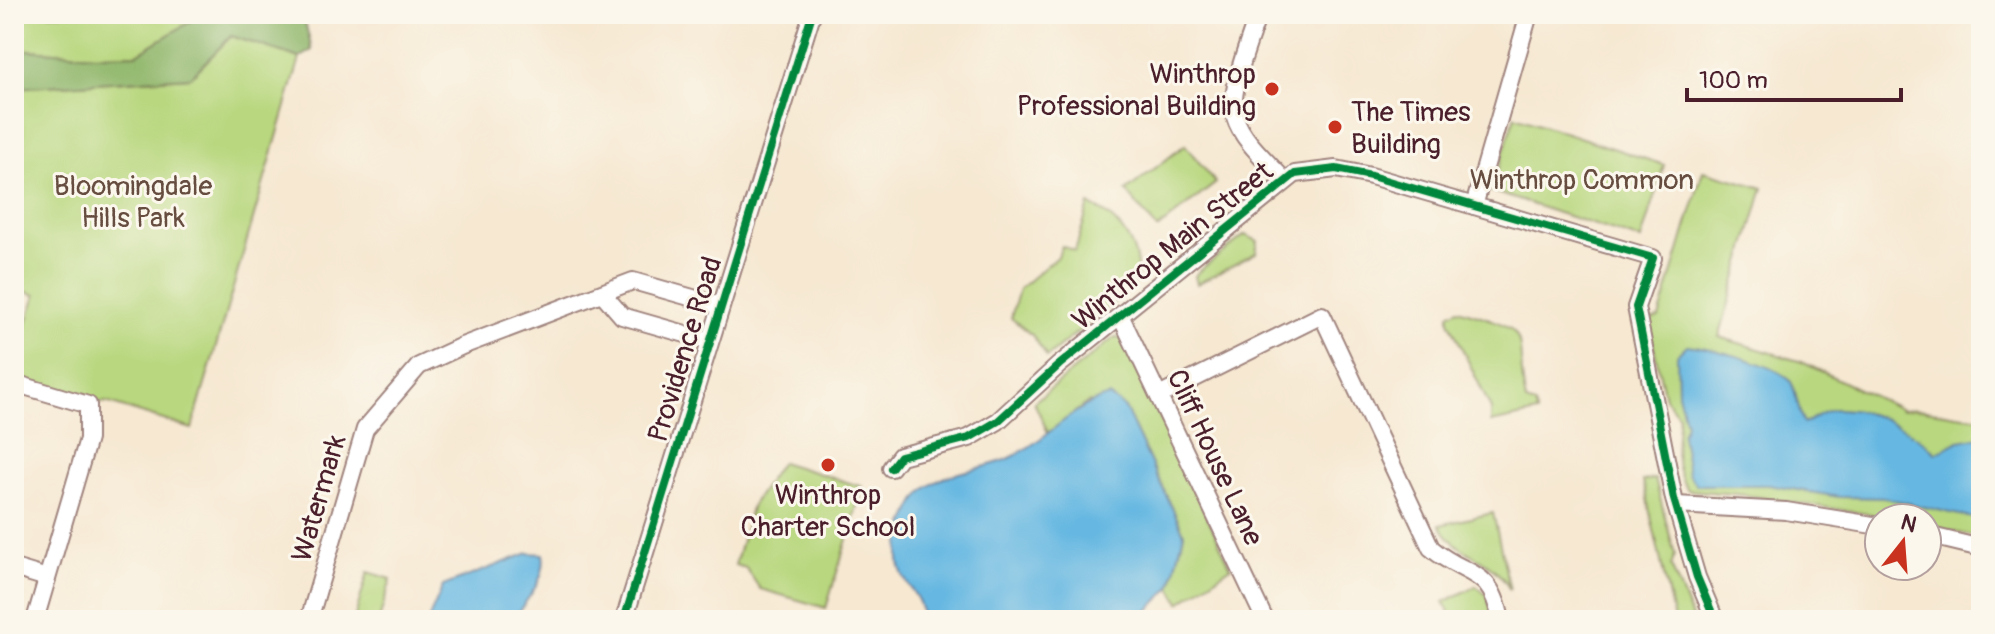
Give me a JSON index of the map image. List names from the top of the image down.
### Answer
{
  "streets": {
    "street": [
      "Winthrop Main Street",
      "Providence Road",
      "Cliff House Lane",
      "Watermark"
    ]
  },
  "crossings": [
    ["Winthrop Main Street", "Cliff House Lane"],
    ["Providence Road", "Watermark"]
  ],
  "parks": ["Winthrop Common", "Bloomingdale Hills Park"],
  "places": ["Winthrop Professional Building", "The Times Building", "Winthrop Charter School"],
  "scale_bar": "100 m",
  "north": "top"
}
